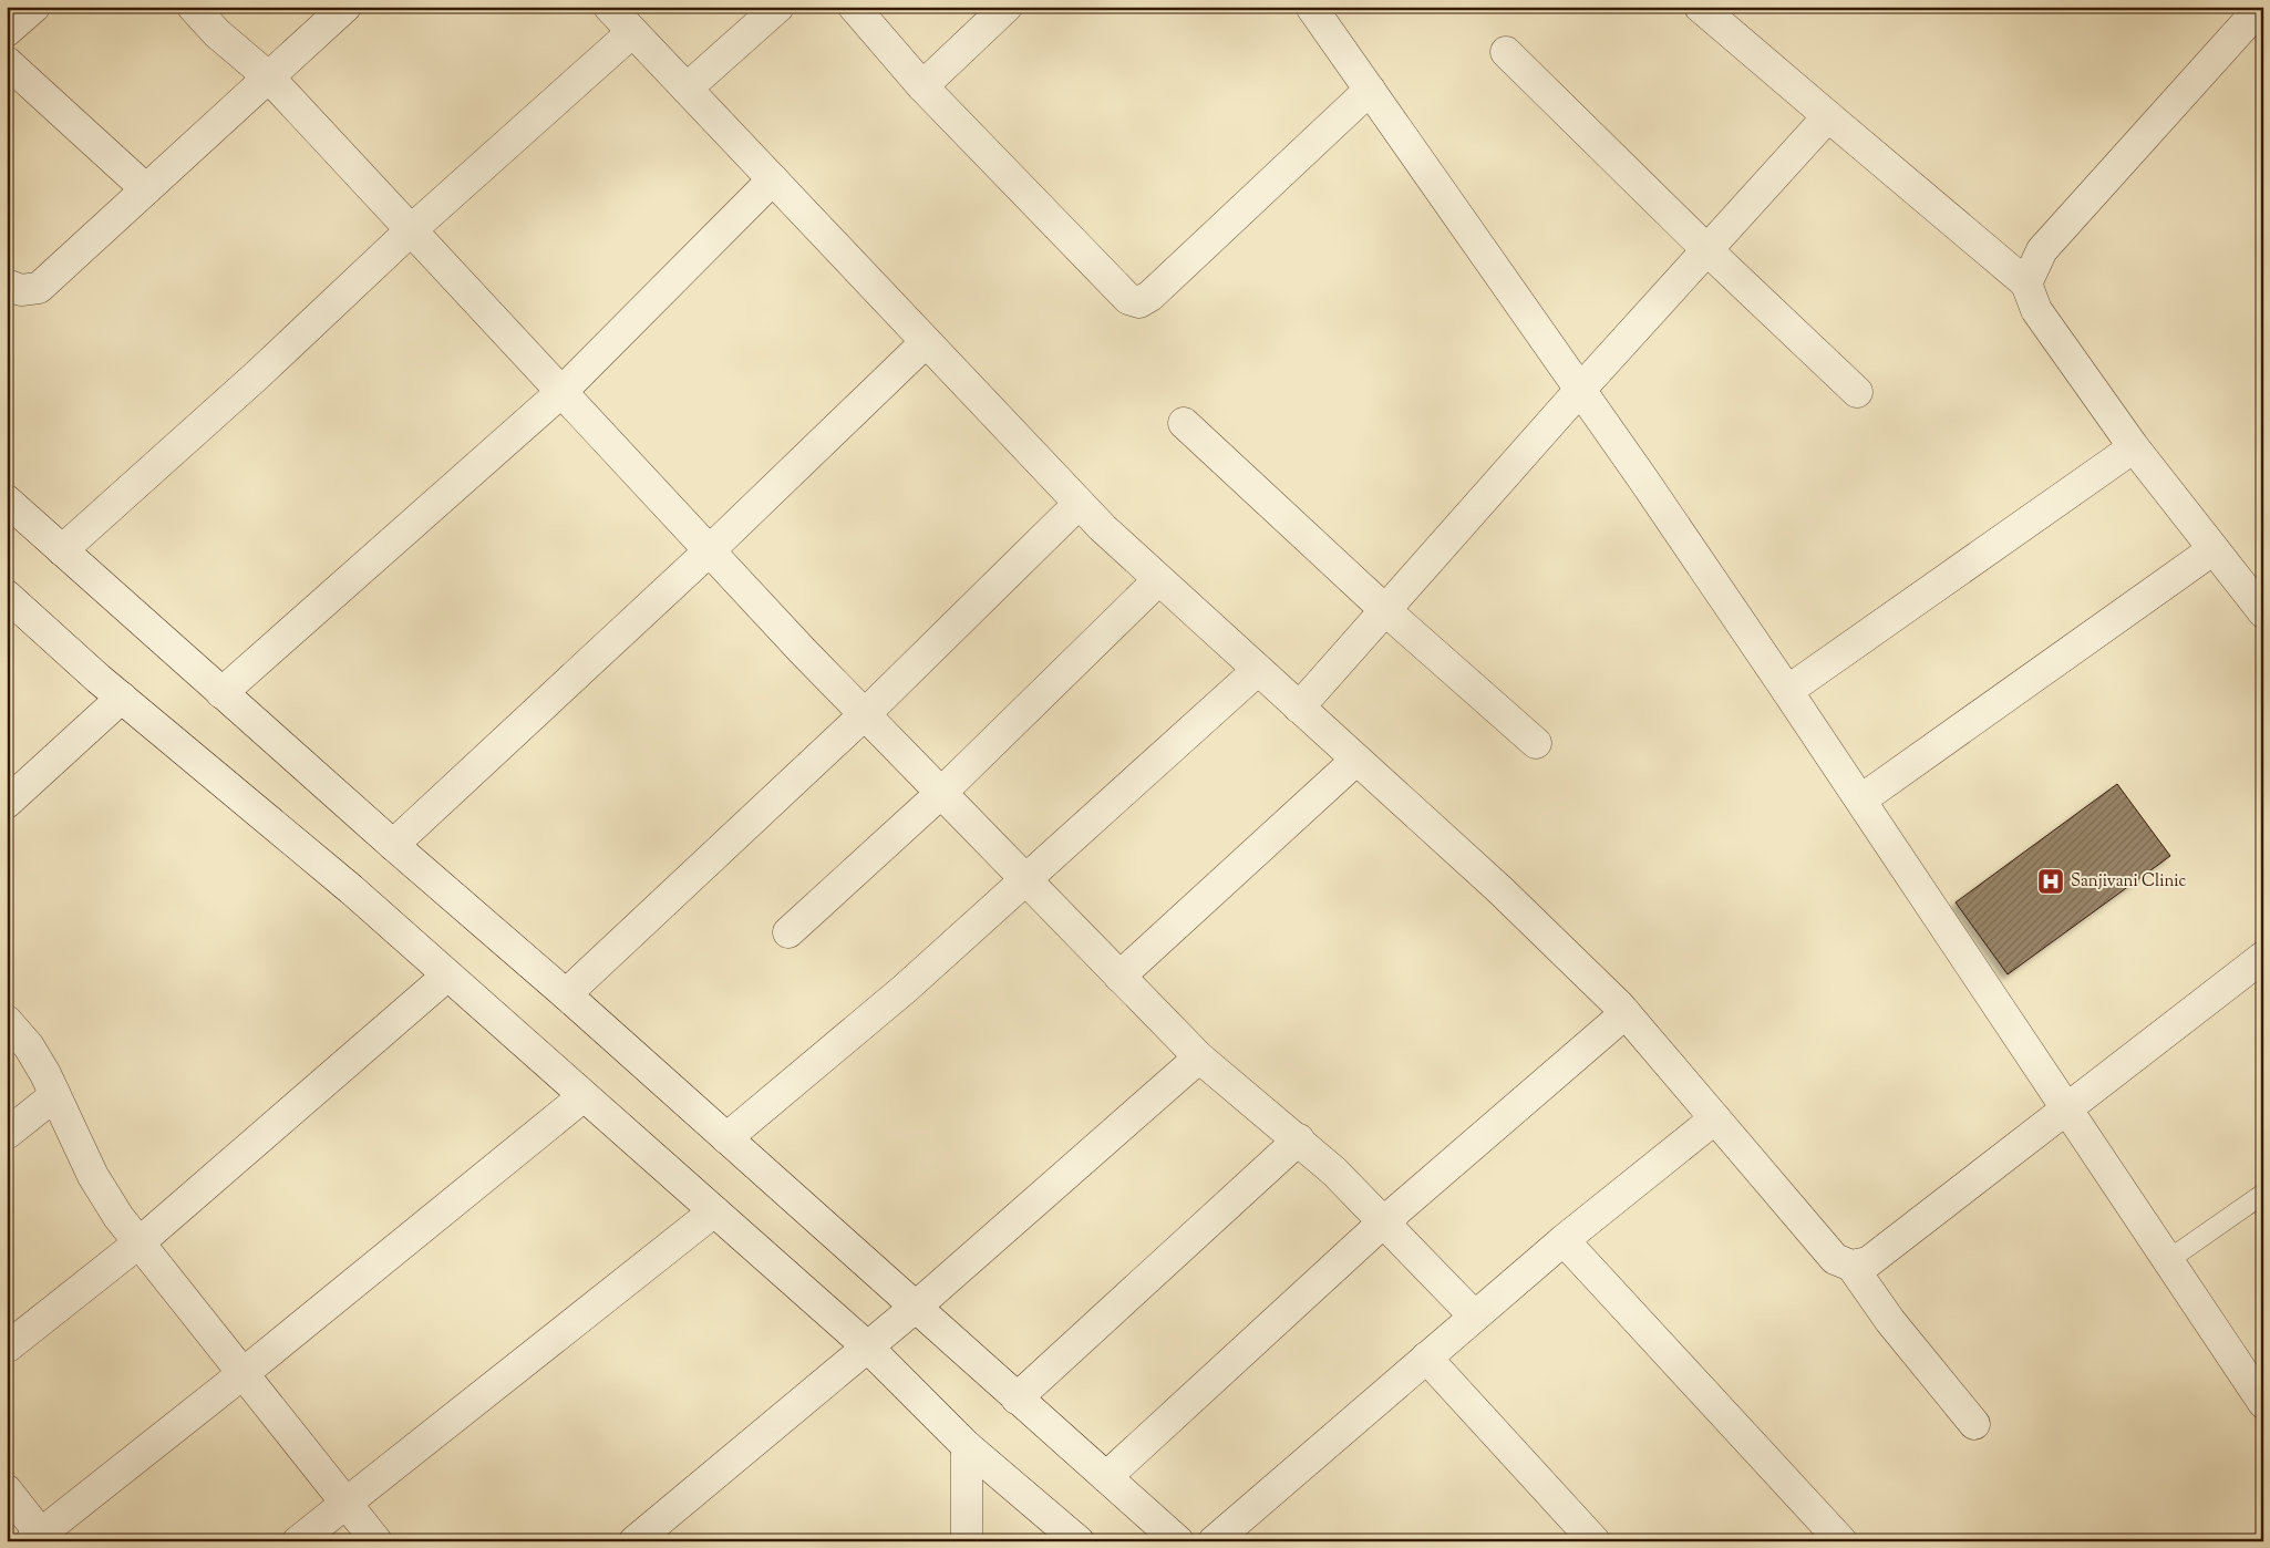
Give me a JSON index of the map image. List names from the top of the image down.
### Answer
{
  "places": {
    "hospital": ["Sanjivani Clinic"]
  }
}
